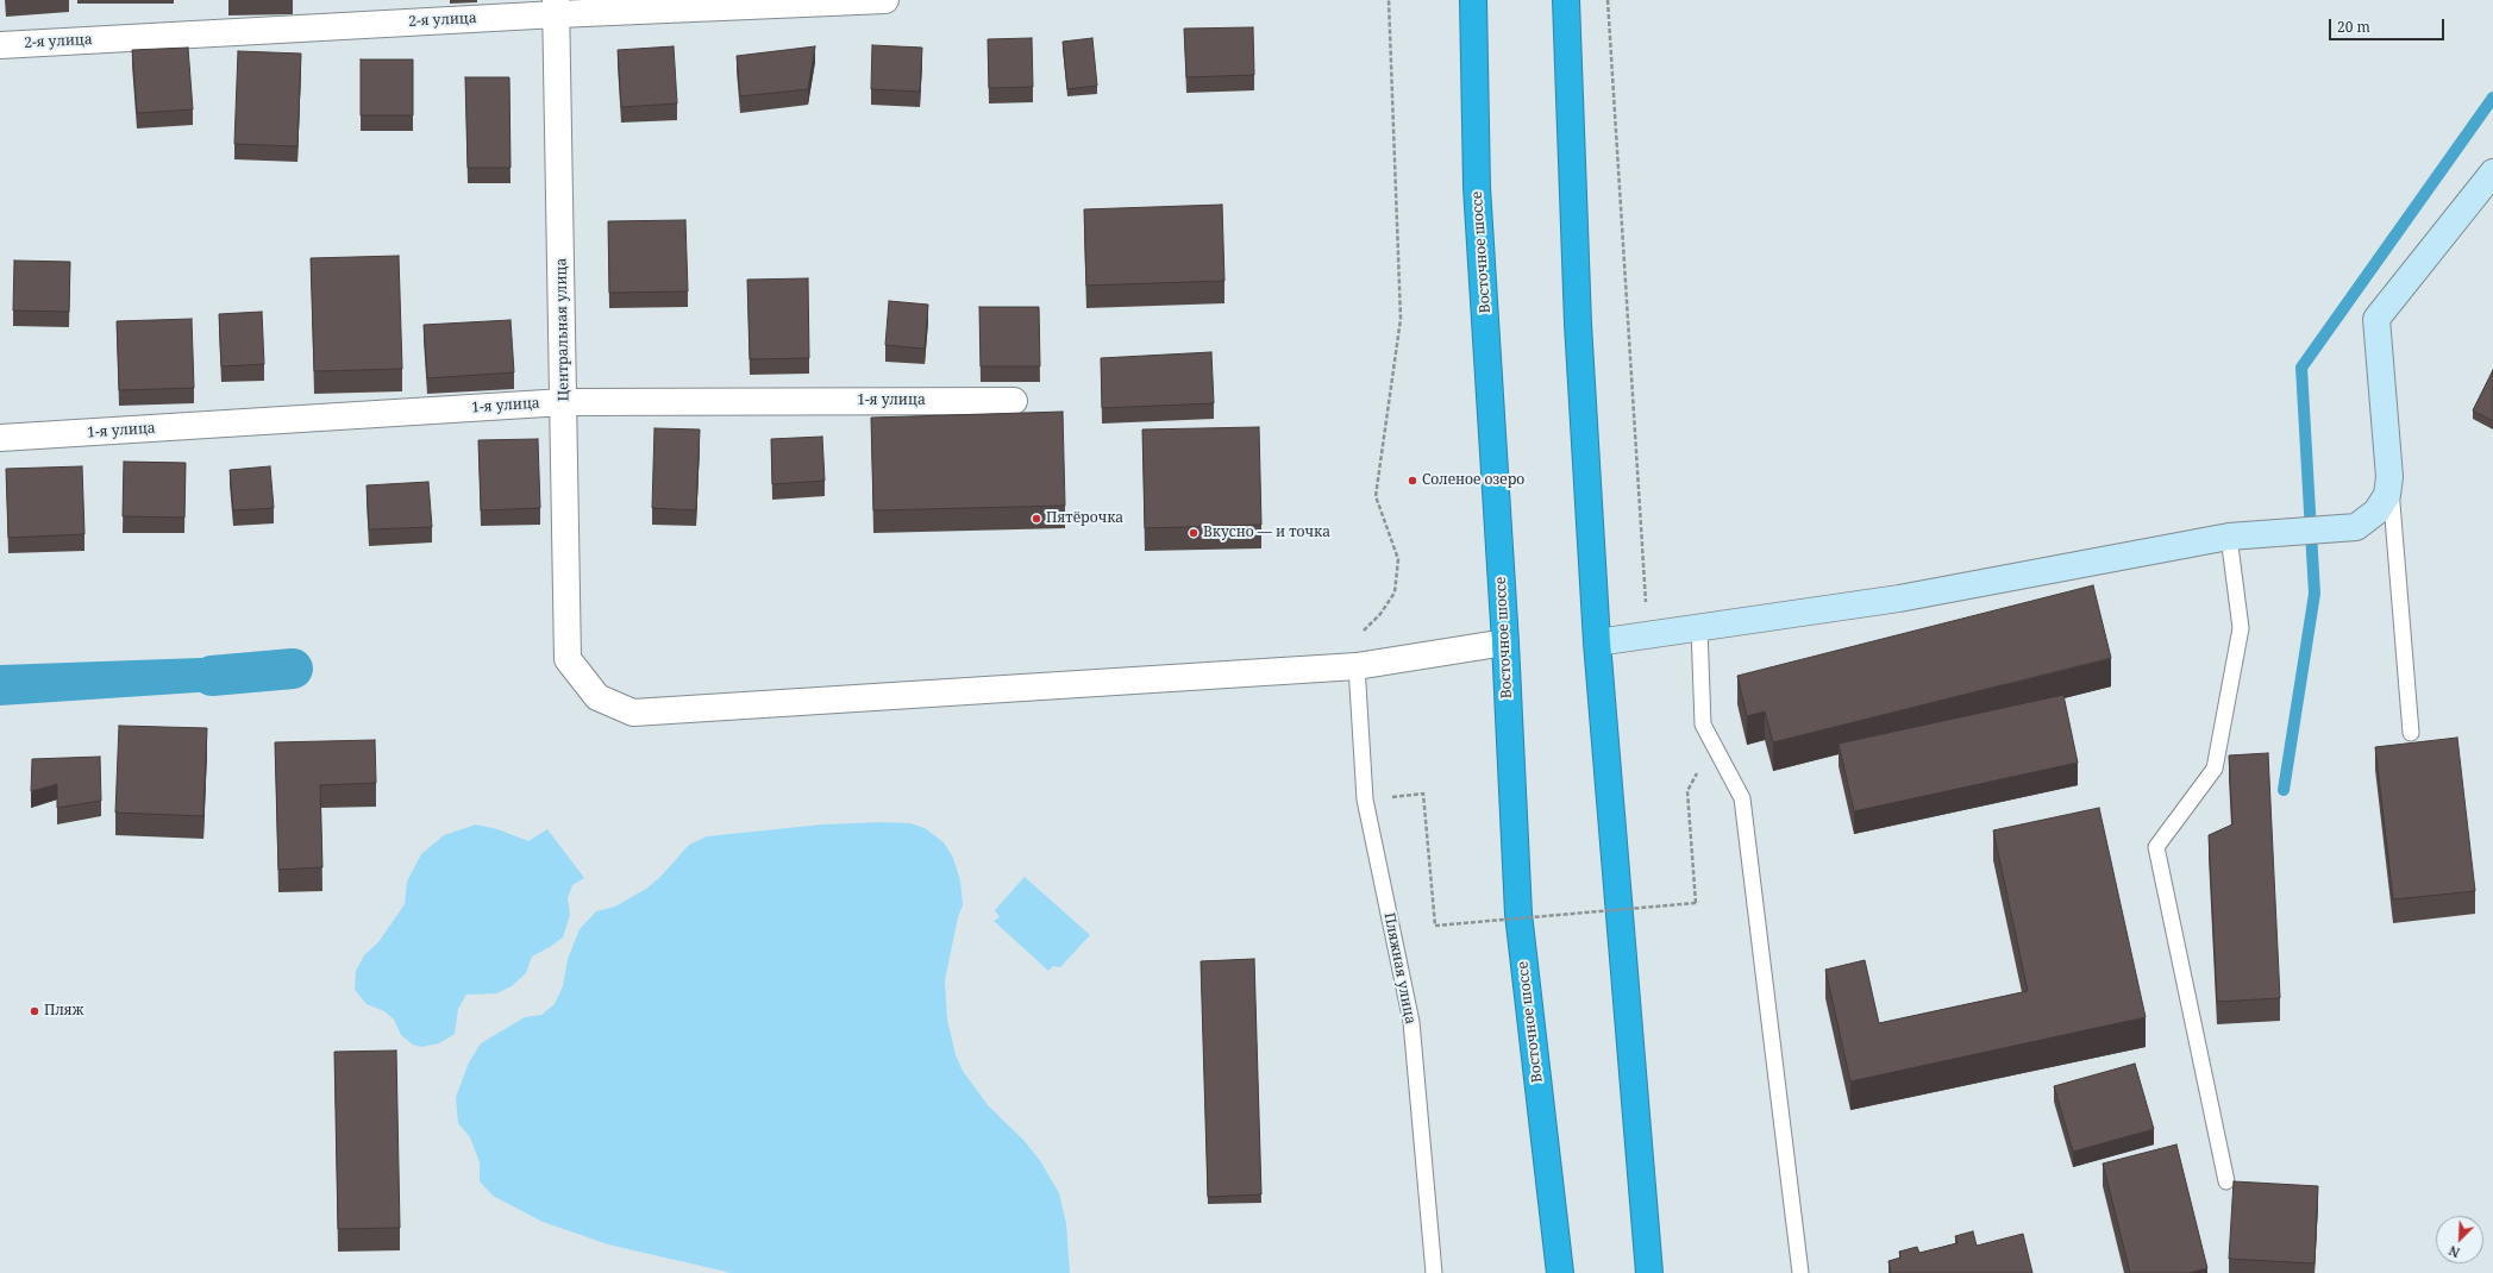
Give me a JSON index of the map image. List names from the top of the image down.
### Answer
{
  "streets": {
    "highway": ["Восточное шоссе"],
    "street": ["2-я улица", "Центральная улица", "1-я улица"],
    "lane": ["Пляжная улица"]
  },
  "crossings": [
    ["2-я улица", "Центральная улица"],
    ["Центральная улица", "1-я улица"],
    ["Центральная улица", "Пляжная улица"]
  ],
  "places": [
    "Соленое озеро",
    "Пятёрочка",
    "Вкусно — и точка",
    "Пляж"
  ],
  "scale_bar": "20 m",
  "north": "bottom left"
}
